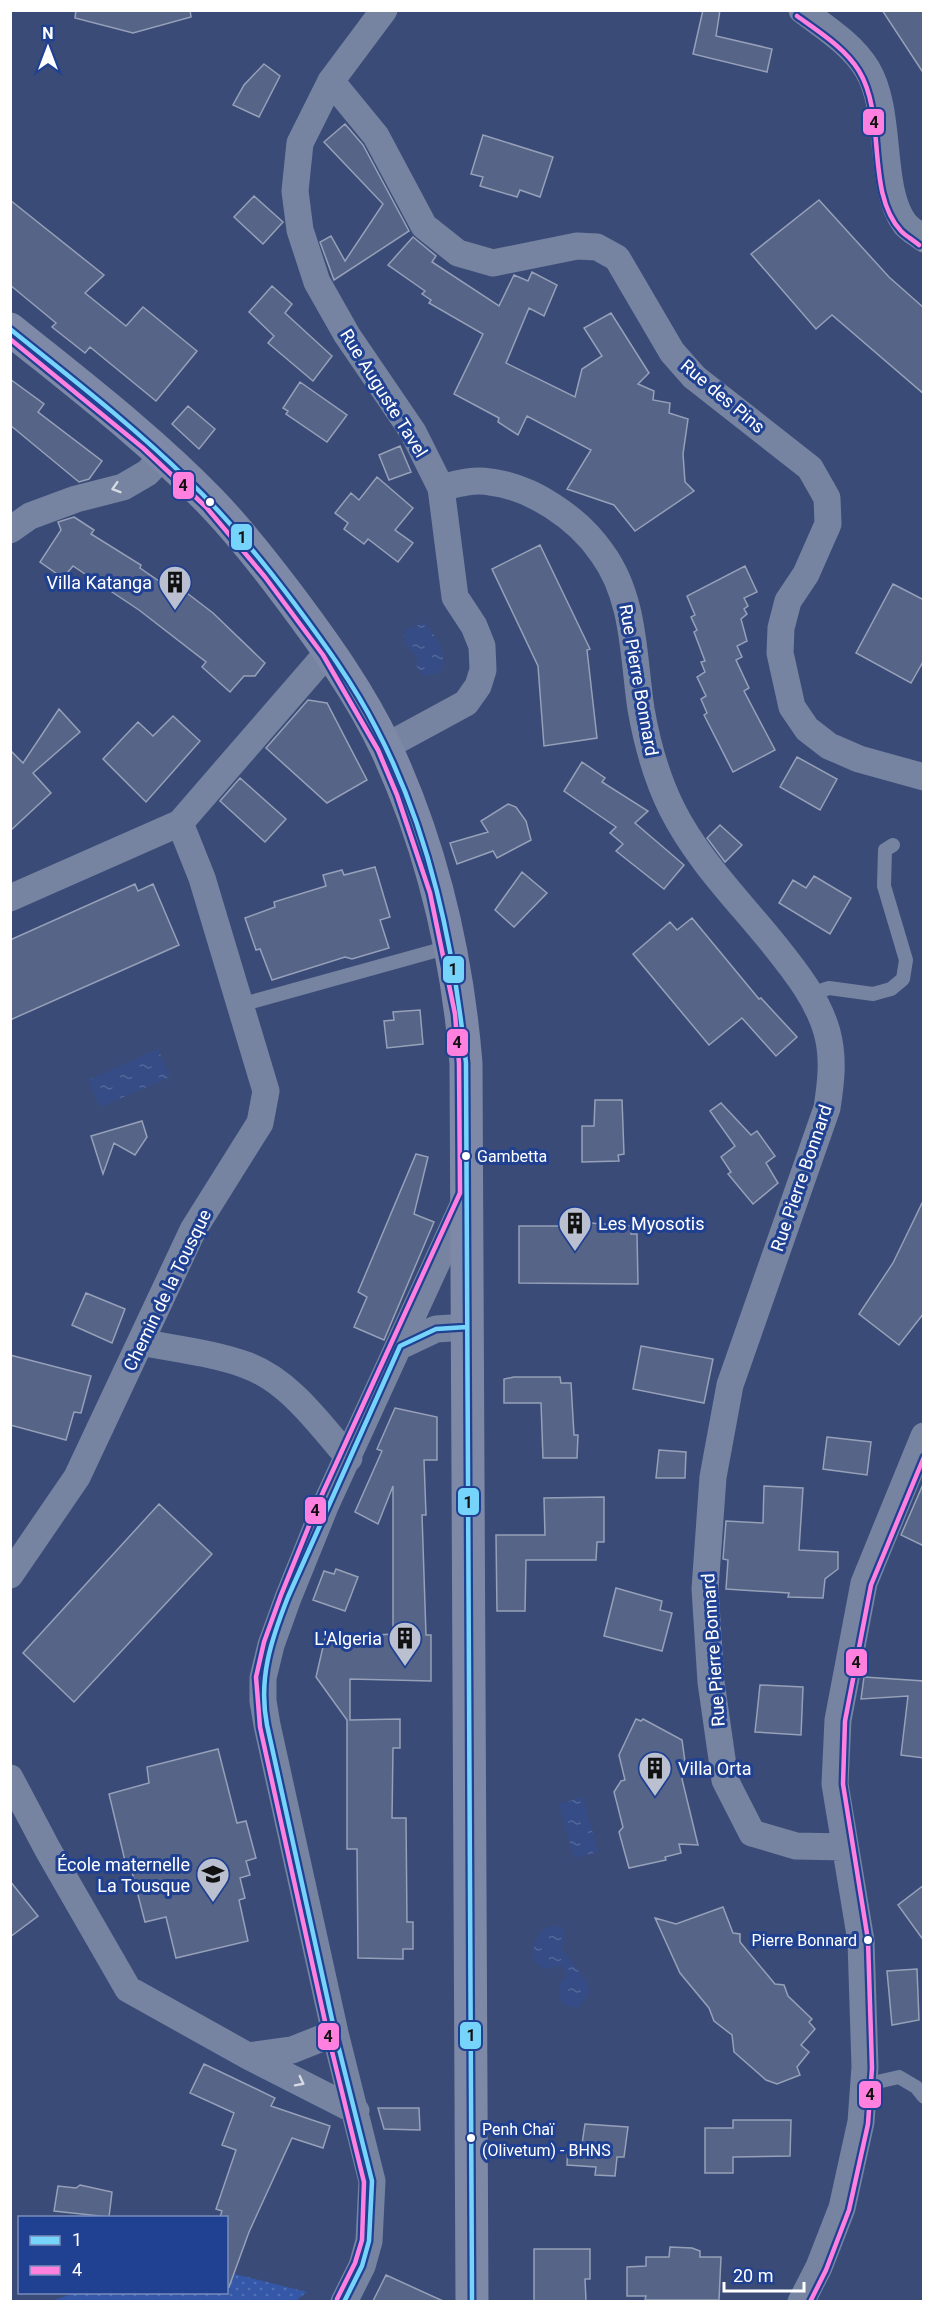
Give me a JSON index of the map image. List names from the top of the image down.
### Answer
{
  "streets": {
    "street": [
      "Rue Auguste Tavel",
      "Rue des Pins",
      "Rue Pierre Bonnard",
      "Chemin de la Tousque"
    ]
  },
  "crossings": [
    ["Rue Auguste Tavel", "Rue des Pins"],
    ["Rue Auguste Tavel", "Rue Pierre Bonnard"]
  ],
  "places": {
    "building": [
      "Villa Katanga",
      "Les Myosotis",
      "L'Algeria",
      "Villa Orta"
    ],
    "other": ["Gambetta", "Pierre Bonnard", "Penh Chaï (Olivetum) - BHNS"],
    "school or university": ["École maternelle La Tousque"]
  },
  "lines": ["transit line 4", "transit line 1"],
  "legend": ["1", "4"],
  "scale_bar": "20 m",
  "north": "top"
}
